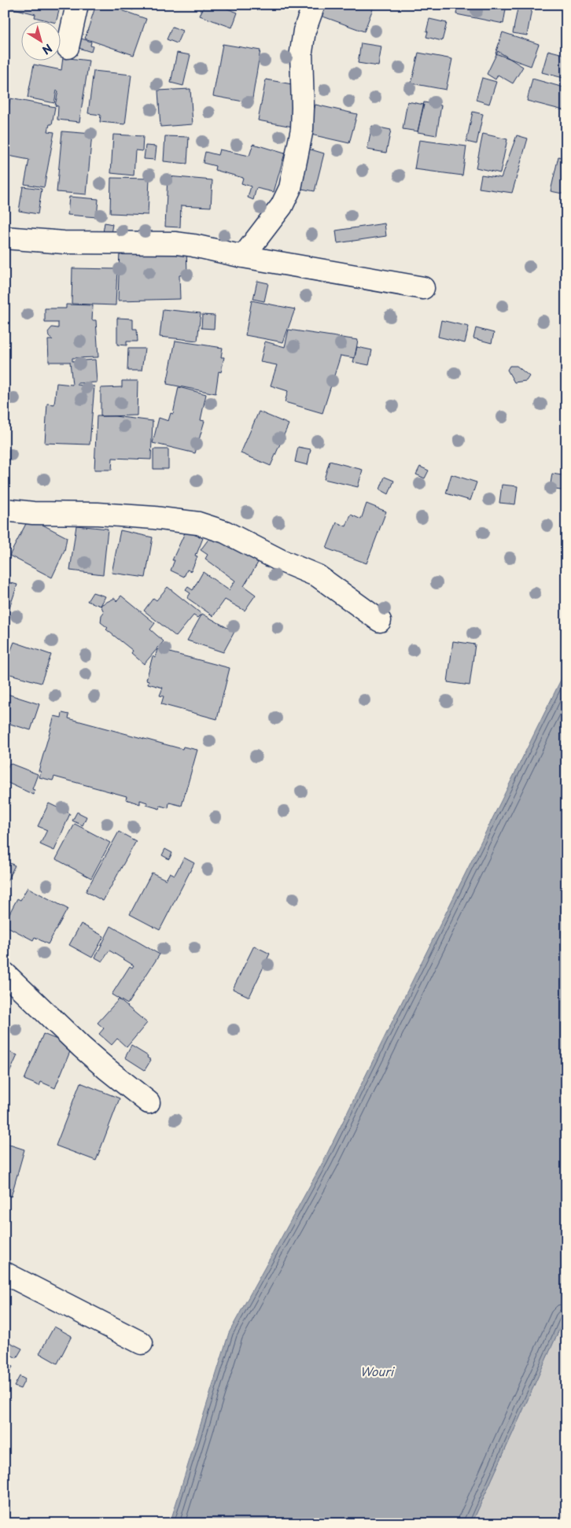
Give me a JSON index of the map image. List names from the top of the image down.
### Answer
{
  "water": ["Wouri"],
  "north": "bottom right"
}
